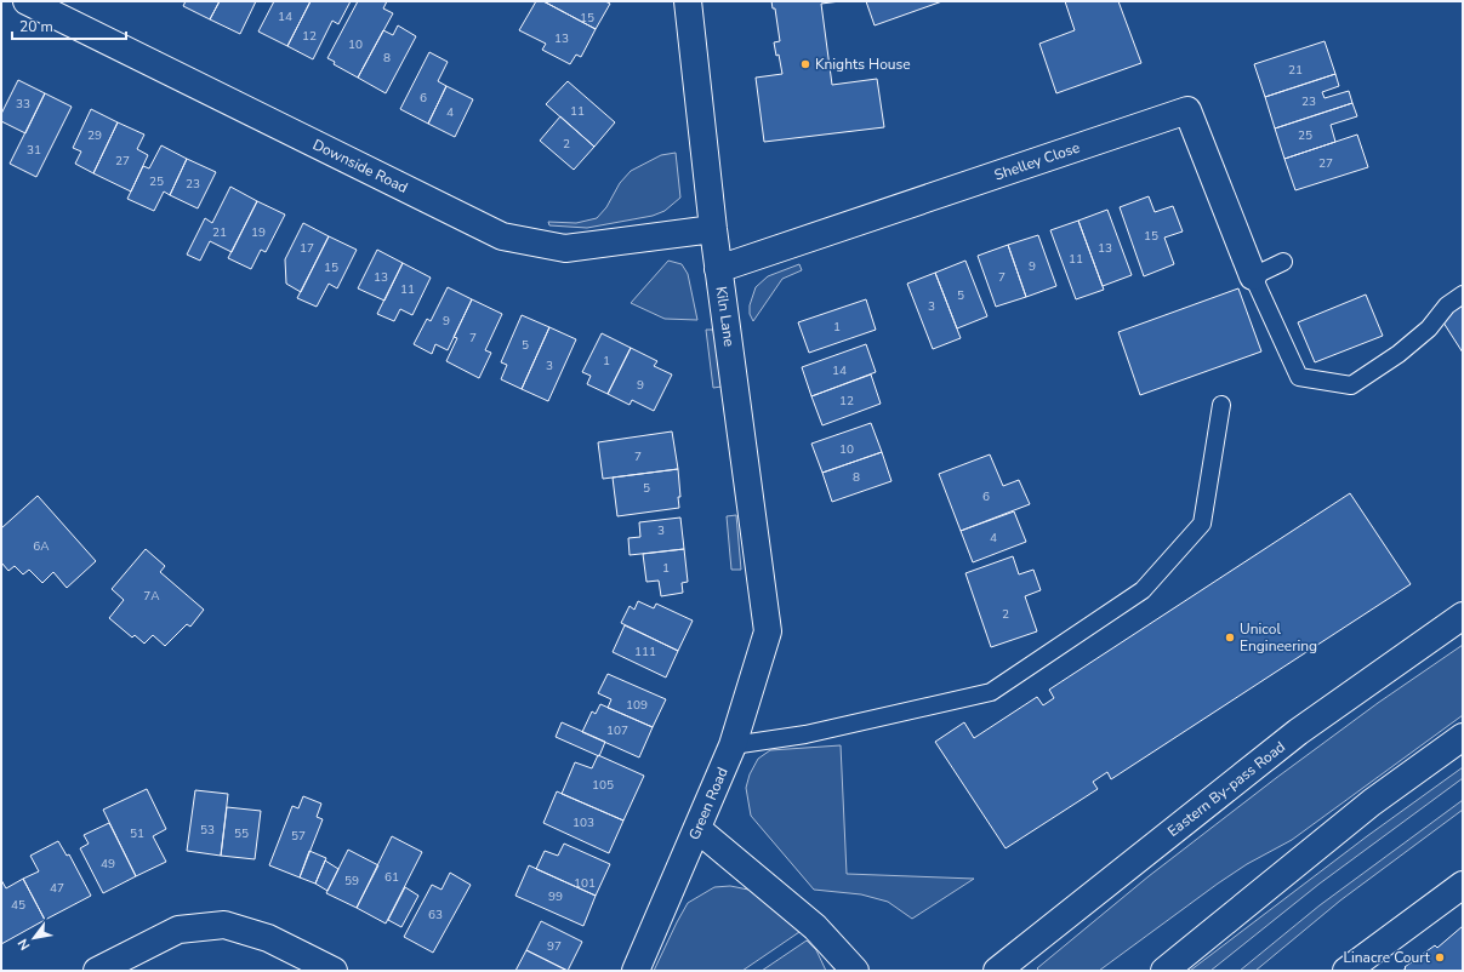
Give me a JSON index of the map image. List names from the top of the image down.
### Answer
{
  "streets": {
    "main road": [
      "Shelley Close",
      "Downside Road",
      "Kiln Lane",
      "Eastern By-pass Road",
      "Green Road"
    ]
  },
  "crossings": [
    ["Shelley Close", "Kiln Lane"],
    ["Downside Road", "Kiln Lane"],
    ["Kiln Lane", "Green Road"]
  ],
  "places": ["Knights House", "Unicol Engineering", "Linacre Court"],
  "house_numbers": [
    "14",
    "15",
    "12",
    "13",
    "10",
    "8",
    "21",
    "6",
    "23",
    "33",
    "11",
    "4",
    "29",
    "25",
    "2",
    "31",
    "27",
    "27",
    "25",
    "23",
    "21",
    "19",
    "15",
    "17",
    "13",
    "11",
    "9",
    "15",
    "13",
    "7",
    "11",
    "5",
    "3",
    "9",
    "1",
    "7",
    "5",
    "1",
    "3",
    "14",
    "9",
    "12",
    "10",
    "7",
    "8",
    "5",
    "6",
    "3",
    "4",
    "6A",
    "1",
    "7A",
    "2",
    "111",
    "109",
    "107",
    "105",
    "103",
    "53",
    "51",
    "55",
    "57",
    "49",
    "61",
    "59",
    "101",
    "47",
    "99",
    "45",
    "63",
    "97"
  ],
  "scale_bar": "20 m",
  "north": "bottom left"
}
